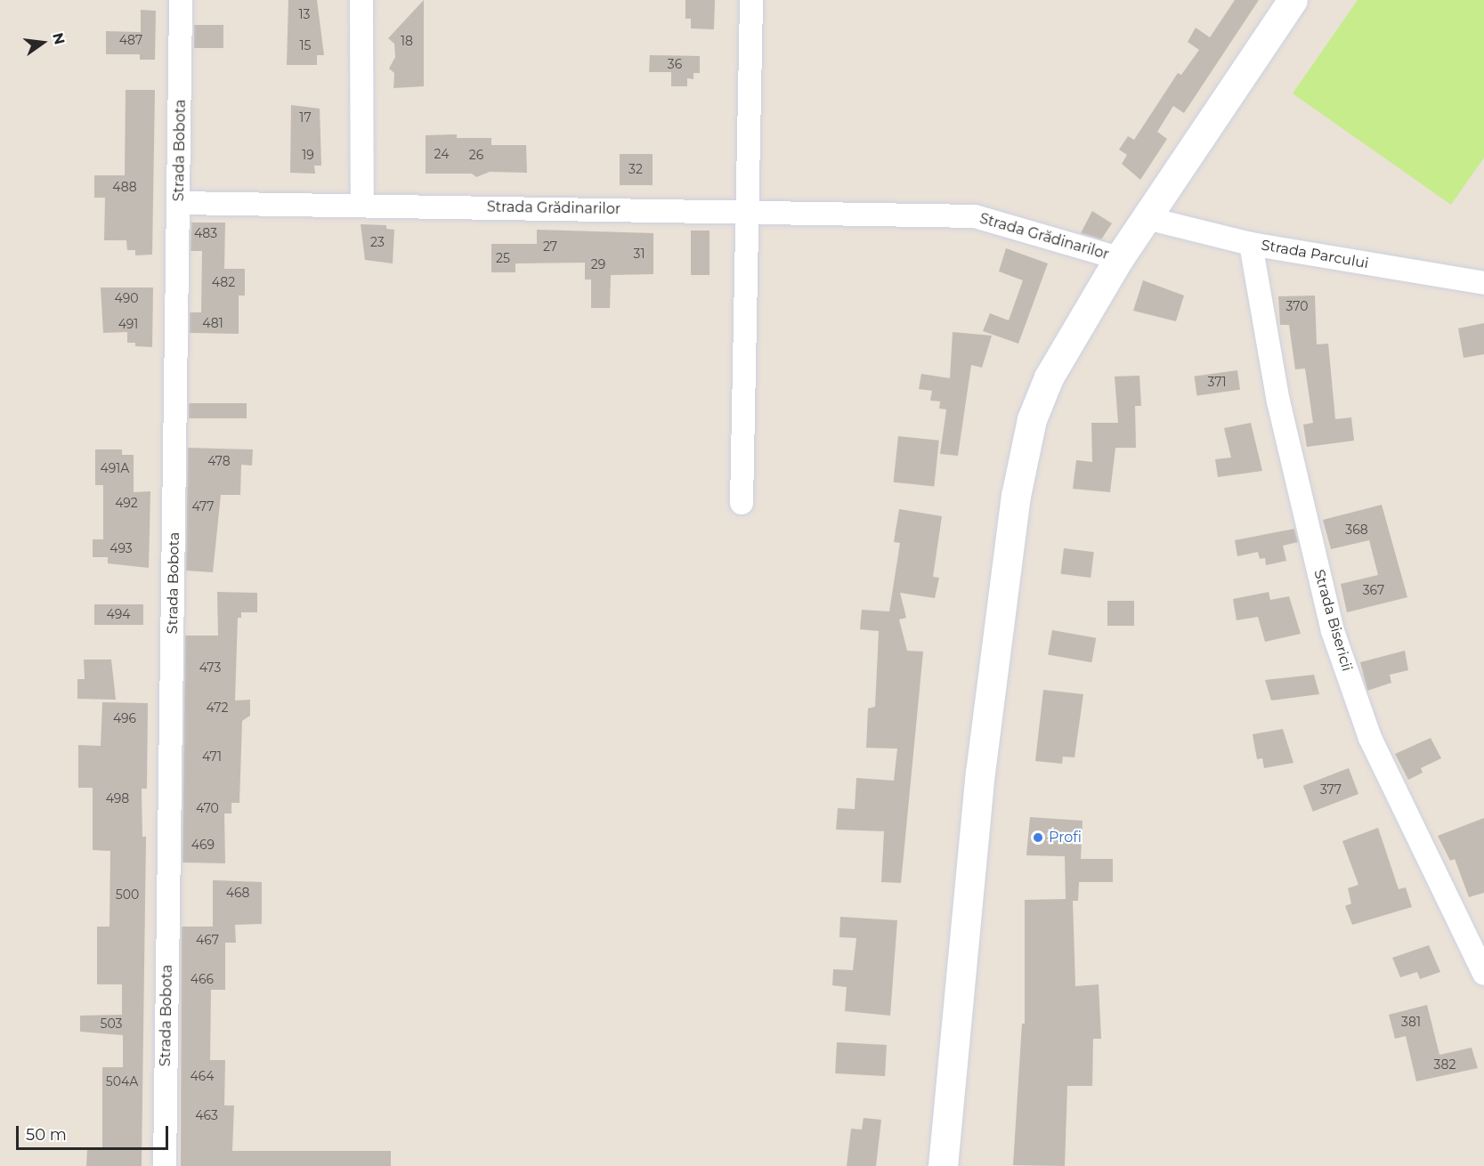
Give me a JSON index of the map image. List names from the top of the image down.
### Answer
{
  "streets": {
    "street": [
      "Strada Bobota",
      "Strada Grădinarilor",
      "Strada Parcului",
      "Strada Bisericii"
    ]
  },
  "crossings": [
    ["Strada Bobota", "Strada Grădinarilor"],
    ["Strada Parcului", "Strada Bisericii"]
  ],
  "places": ["Profi"],
  "house_numbers": [
    "13",
    "487",
    "18",
    "15",
    "36",
    "17",
    "24",
    "19",
    "26",
    "32",
    "488",
    "483",
    "23",
    "27",
    "31",
    "25",
    "29",
    "482",
    "490",
    "370",
    "481",
    "491",
    "371",
    "478",
    "491A",
    "492",
    "477",
    "368",
    "493",
    "367",
    "494",
    "473",
    "472",
    "496",
    "471",
    "377",
    "498",
    "470",
    "469",
    "468",
    "500",
    "467",
    "466",
    "381",
    "503",
    "382",
    "464",
    "504A",
    "463"
  ],
  "scale_bar": "50 m",
  "north": "right"
}
